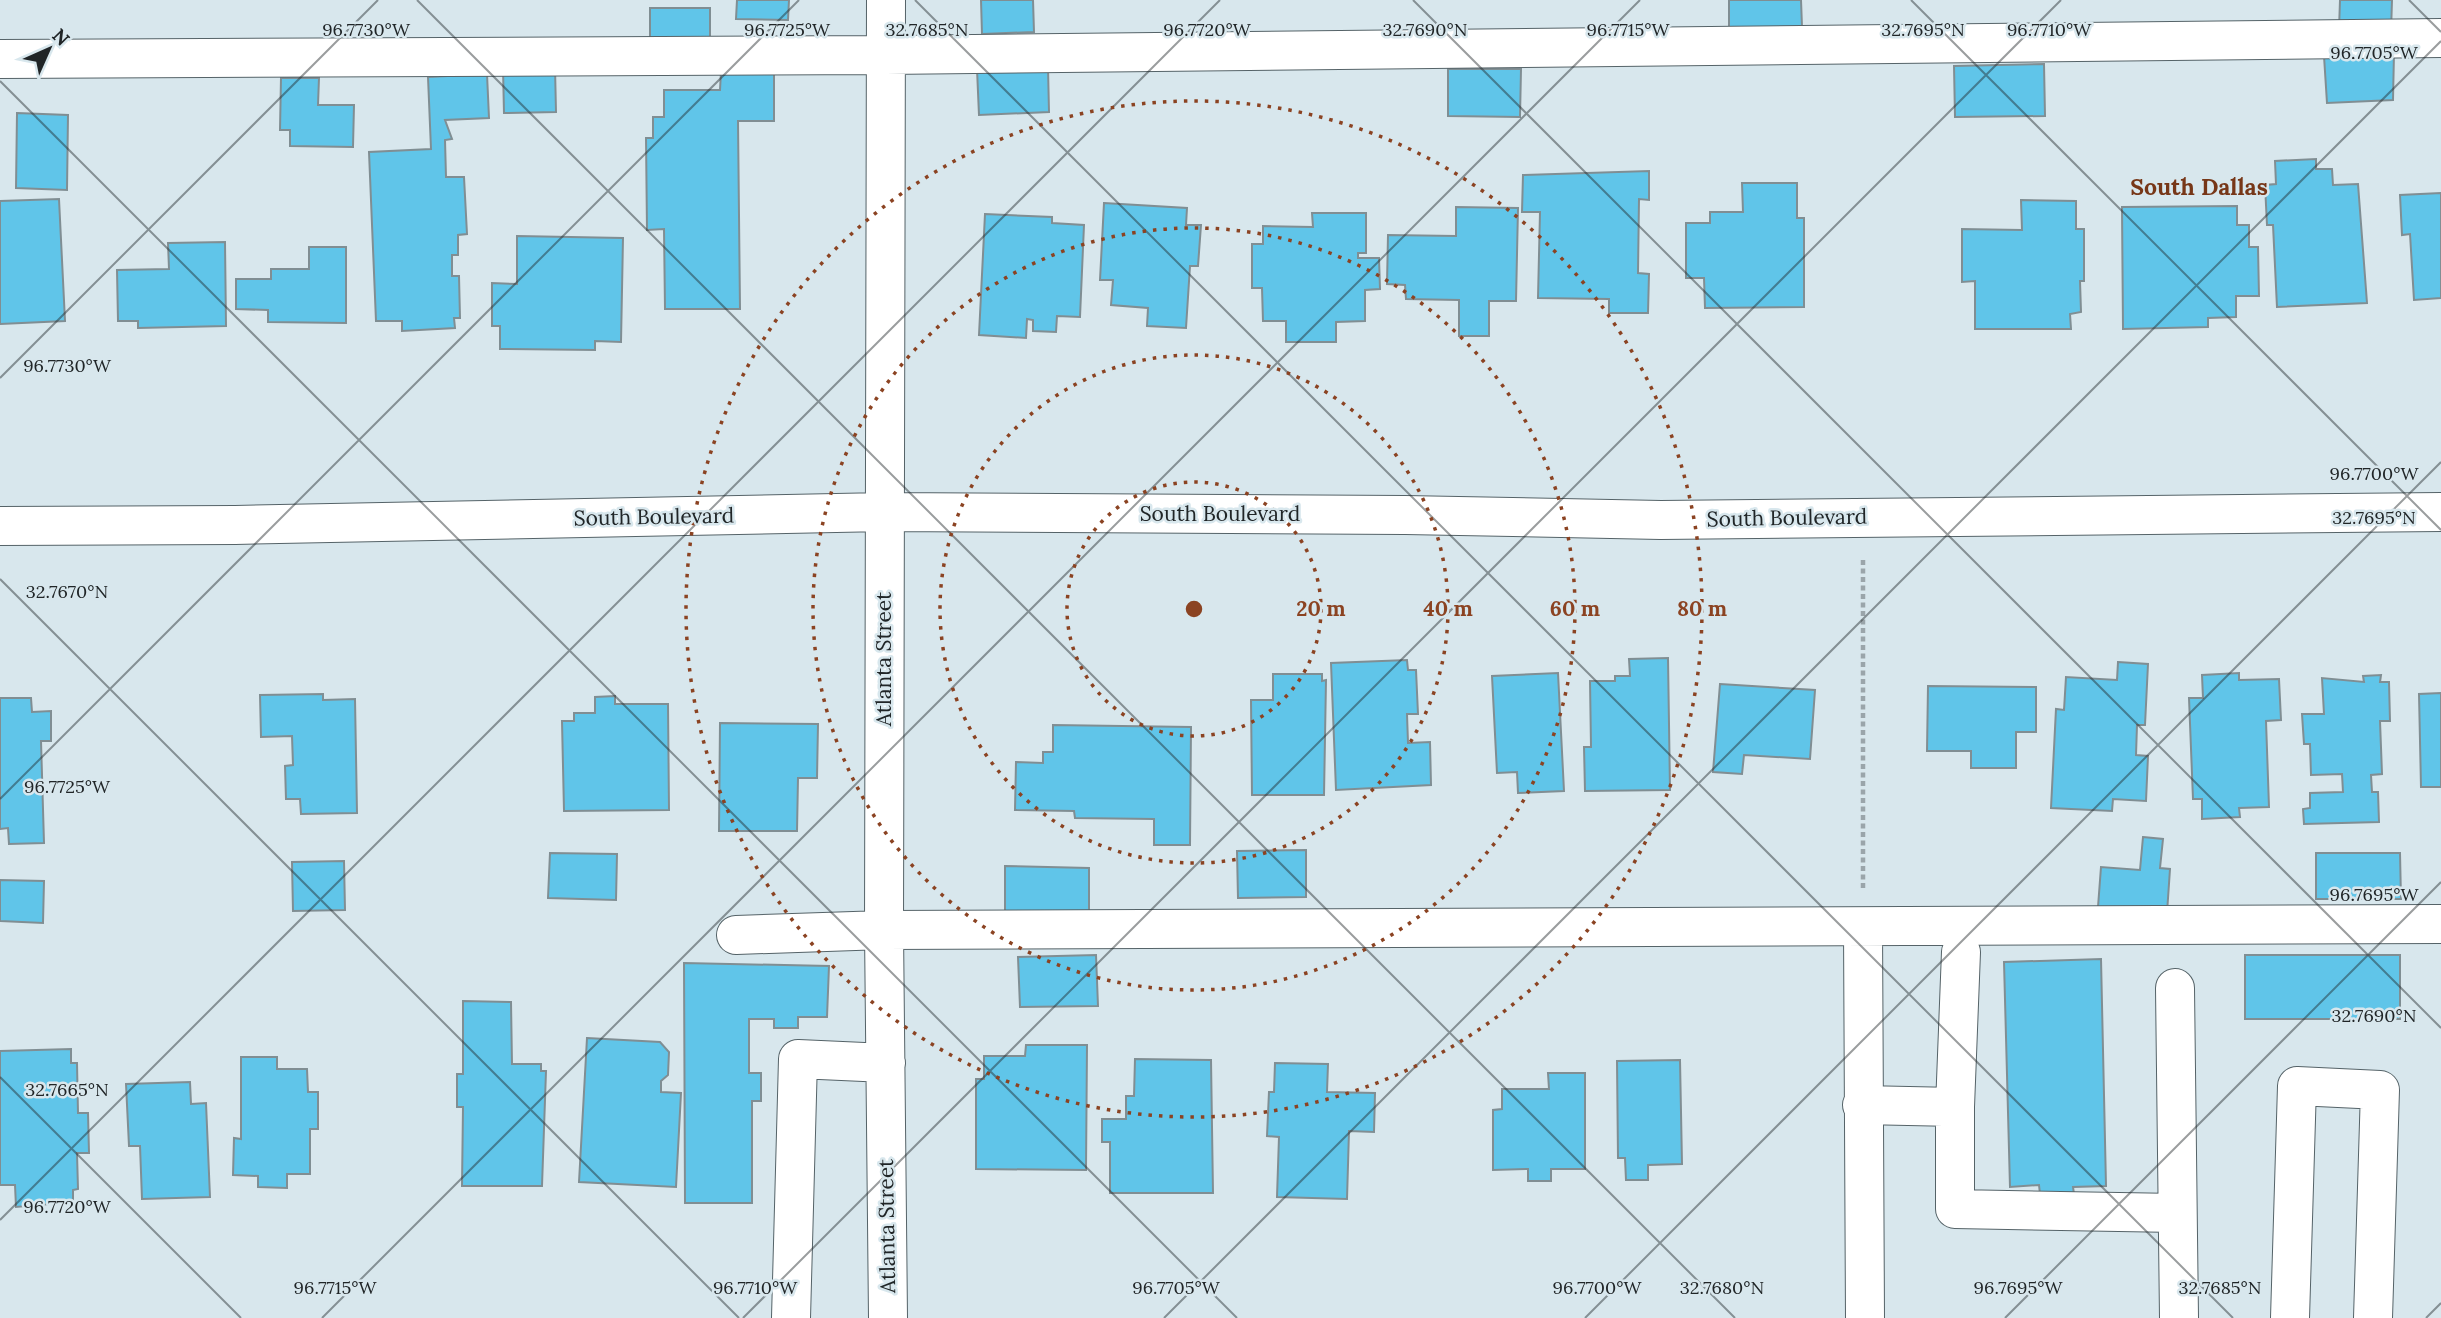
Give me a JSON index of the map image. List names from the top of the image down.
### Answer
{
  "streets": {
    "street": ["South Boulevard", "Atlanta Street"]
  },
  "crossings": [
    ["South Boulevard", "Atlanta Street"]
  ],
  "districts": ["South Dallas"],
  "north": "top right",
  "coordinates": [
    "96.7730°W",
    "96.7725°W",
    "32.7685°N",
    "96.7720°W",
    "32.7690°N",
    "96.7715°W",
    "32.7695°N",
    "96.7710°W",
    "96.7705°W",
    "96.7700°W",
    "32.7670°N",
    "96.7695°W",
    "32.7665°N",
    "32.7680°N"
  ],
  "rings": [
    "20 m",
    "40 m",
    "60 m",
    "80 m"
  ]
}
